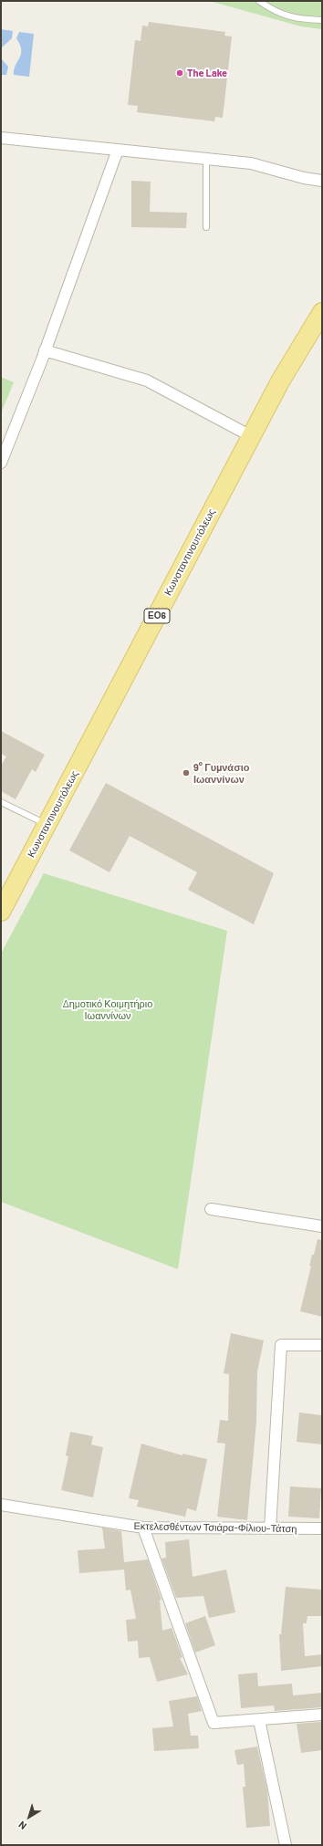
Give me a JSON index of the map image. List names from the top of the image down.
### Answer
{
  "streets": {
    "main road": ["Κωνσταντινουπόλεως", "ΕΟ6"],
    "street": ["Εκτελεσθέντων Τσιάρα-Φίλιου-Τάτση"]
  },
  "parks": ["Δημοτικό Κοιμητήριο Ιωαννίνων"],
  "places": ["The Lake", "9° Γυμνάσιο Ιωαννίνων"],
  "north": "bottom left"
}
